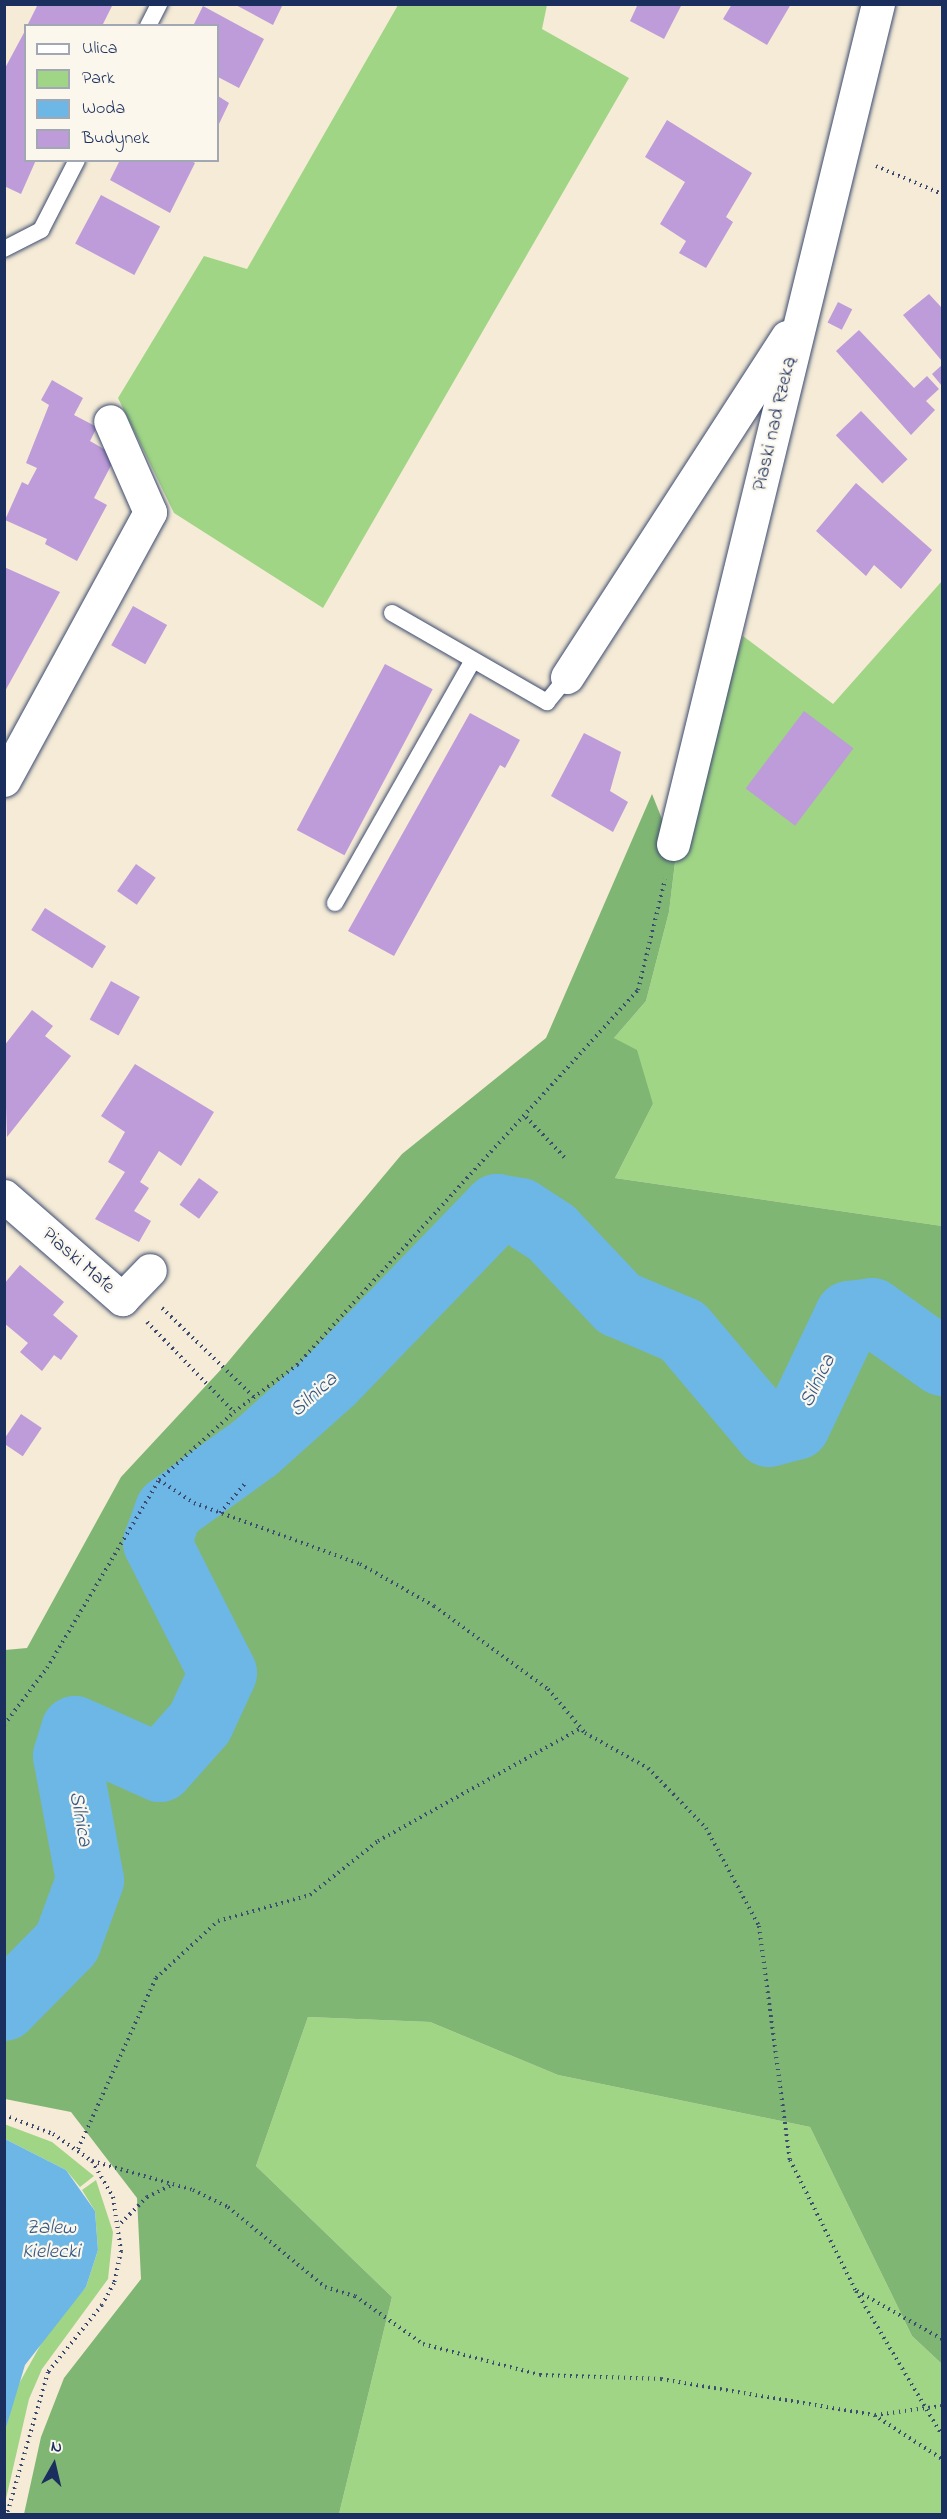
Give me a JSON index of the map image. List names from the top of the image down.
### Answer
{
  "streets": {
    "street": ["Piaski nad Rzeką", "Piaski Małe"]
  },
  "water": ["Silnica", "Zalew Kielecki"],
  "legend": [
    "Ulica",
    "Park",
    "Woda",
    "Budynek"
  ],
  "north": "top"
}
